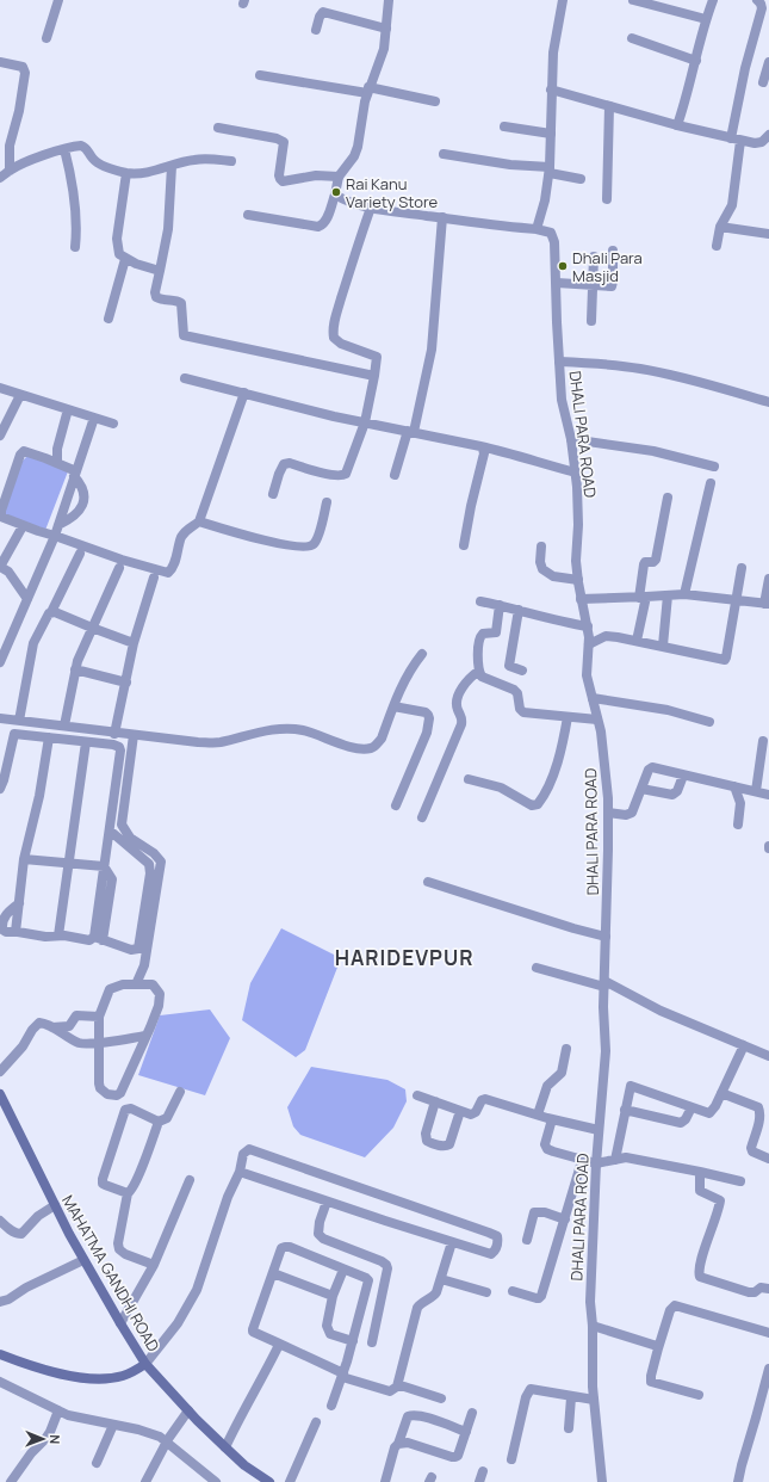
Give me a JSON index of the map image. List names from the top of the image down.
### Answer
{
  "streets": {
    "main road": ["MAHATMA GANDHI ROAD"],
    "street": ["DHALI PARA ROAD"]
  },
  "districts": ["HARIDEVPUR"],
  "places": ["Rai Kanu Variety Store", "Dhali Para Masjid"],
  "north": "right"
}
